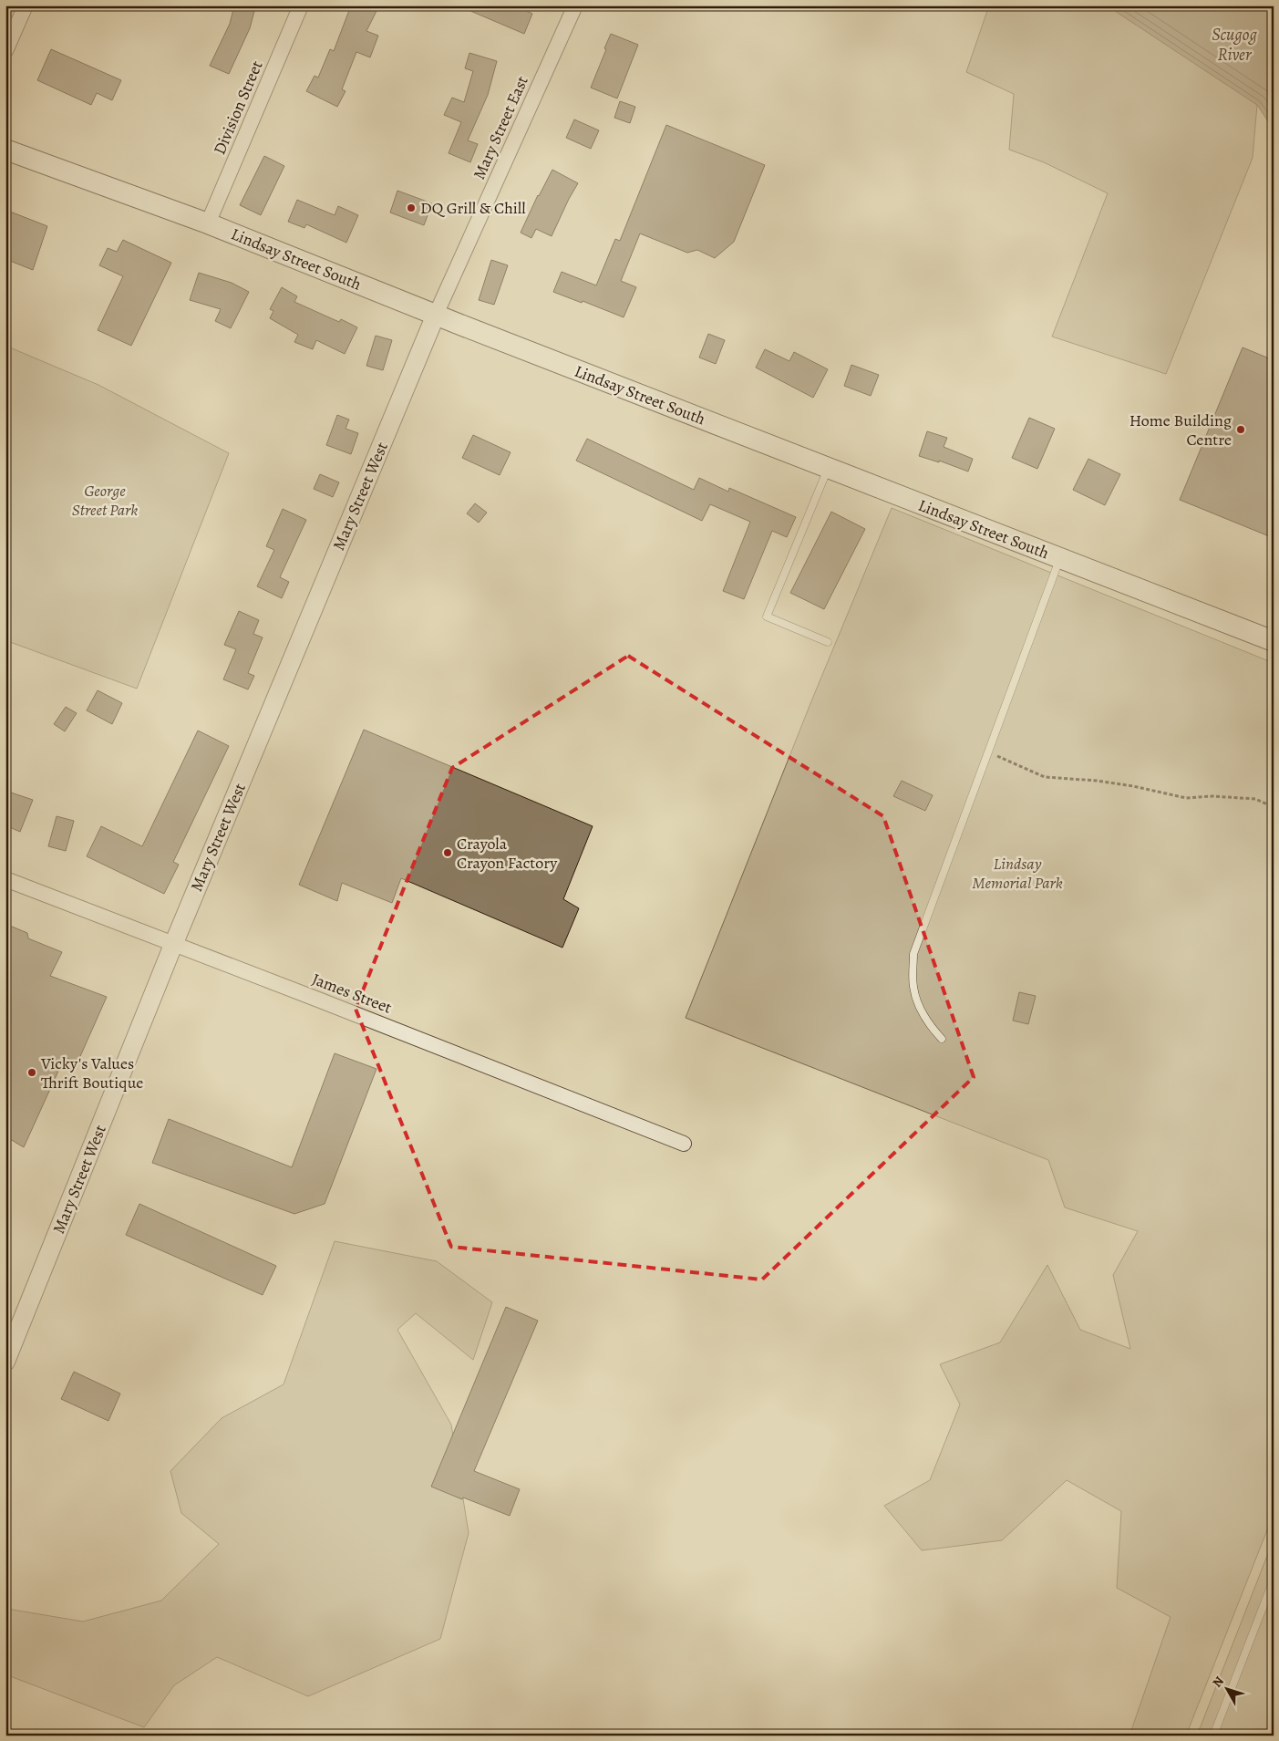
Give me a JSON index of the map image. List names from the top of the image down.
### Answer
{
  "streets": {
    "main road": ["Lindsay Street South"],
    "street": [
      "Division Street",
      "Mary Street East",
      "Mary Street West",
      "James Street"
    ]
  },
  "crossings": [
    ["Division Street", "Lindsay Street South"],
    ["Mary Street East", "Lindsay Street South"],
    ["Mary Street East", "Mary Street West"],
    ["Lindsay Street South", "Mary Street West"],
    ["Mary Street West", "James Street"]
  ],
  "water": ["Scugog River"],
  "parks": ["George Street Park", "Lindsay Memorial Park"],
  "places": [
    "DQ Grill & Chill",
    "Home Building Centre",
    "Crayola Crayon Factory",
    "Vicky's Values Thrift Boutique"
  ],
  "north": "top left"
}
